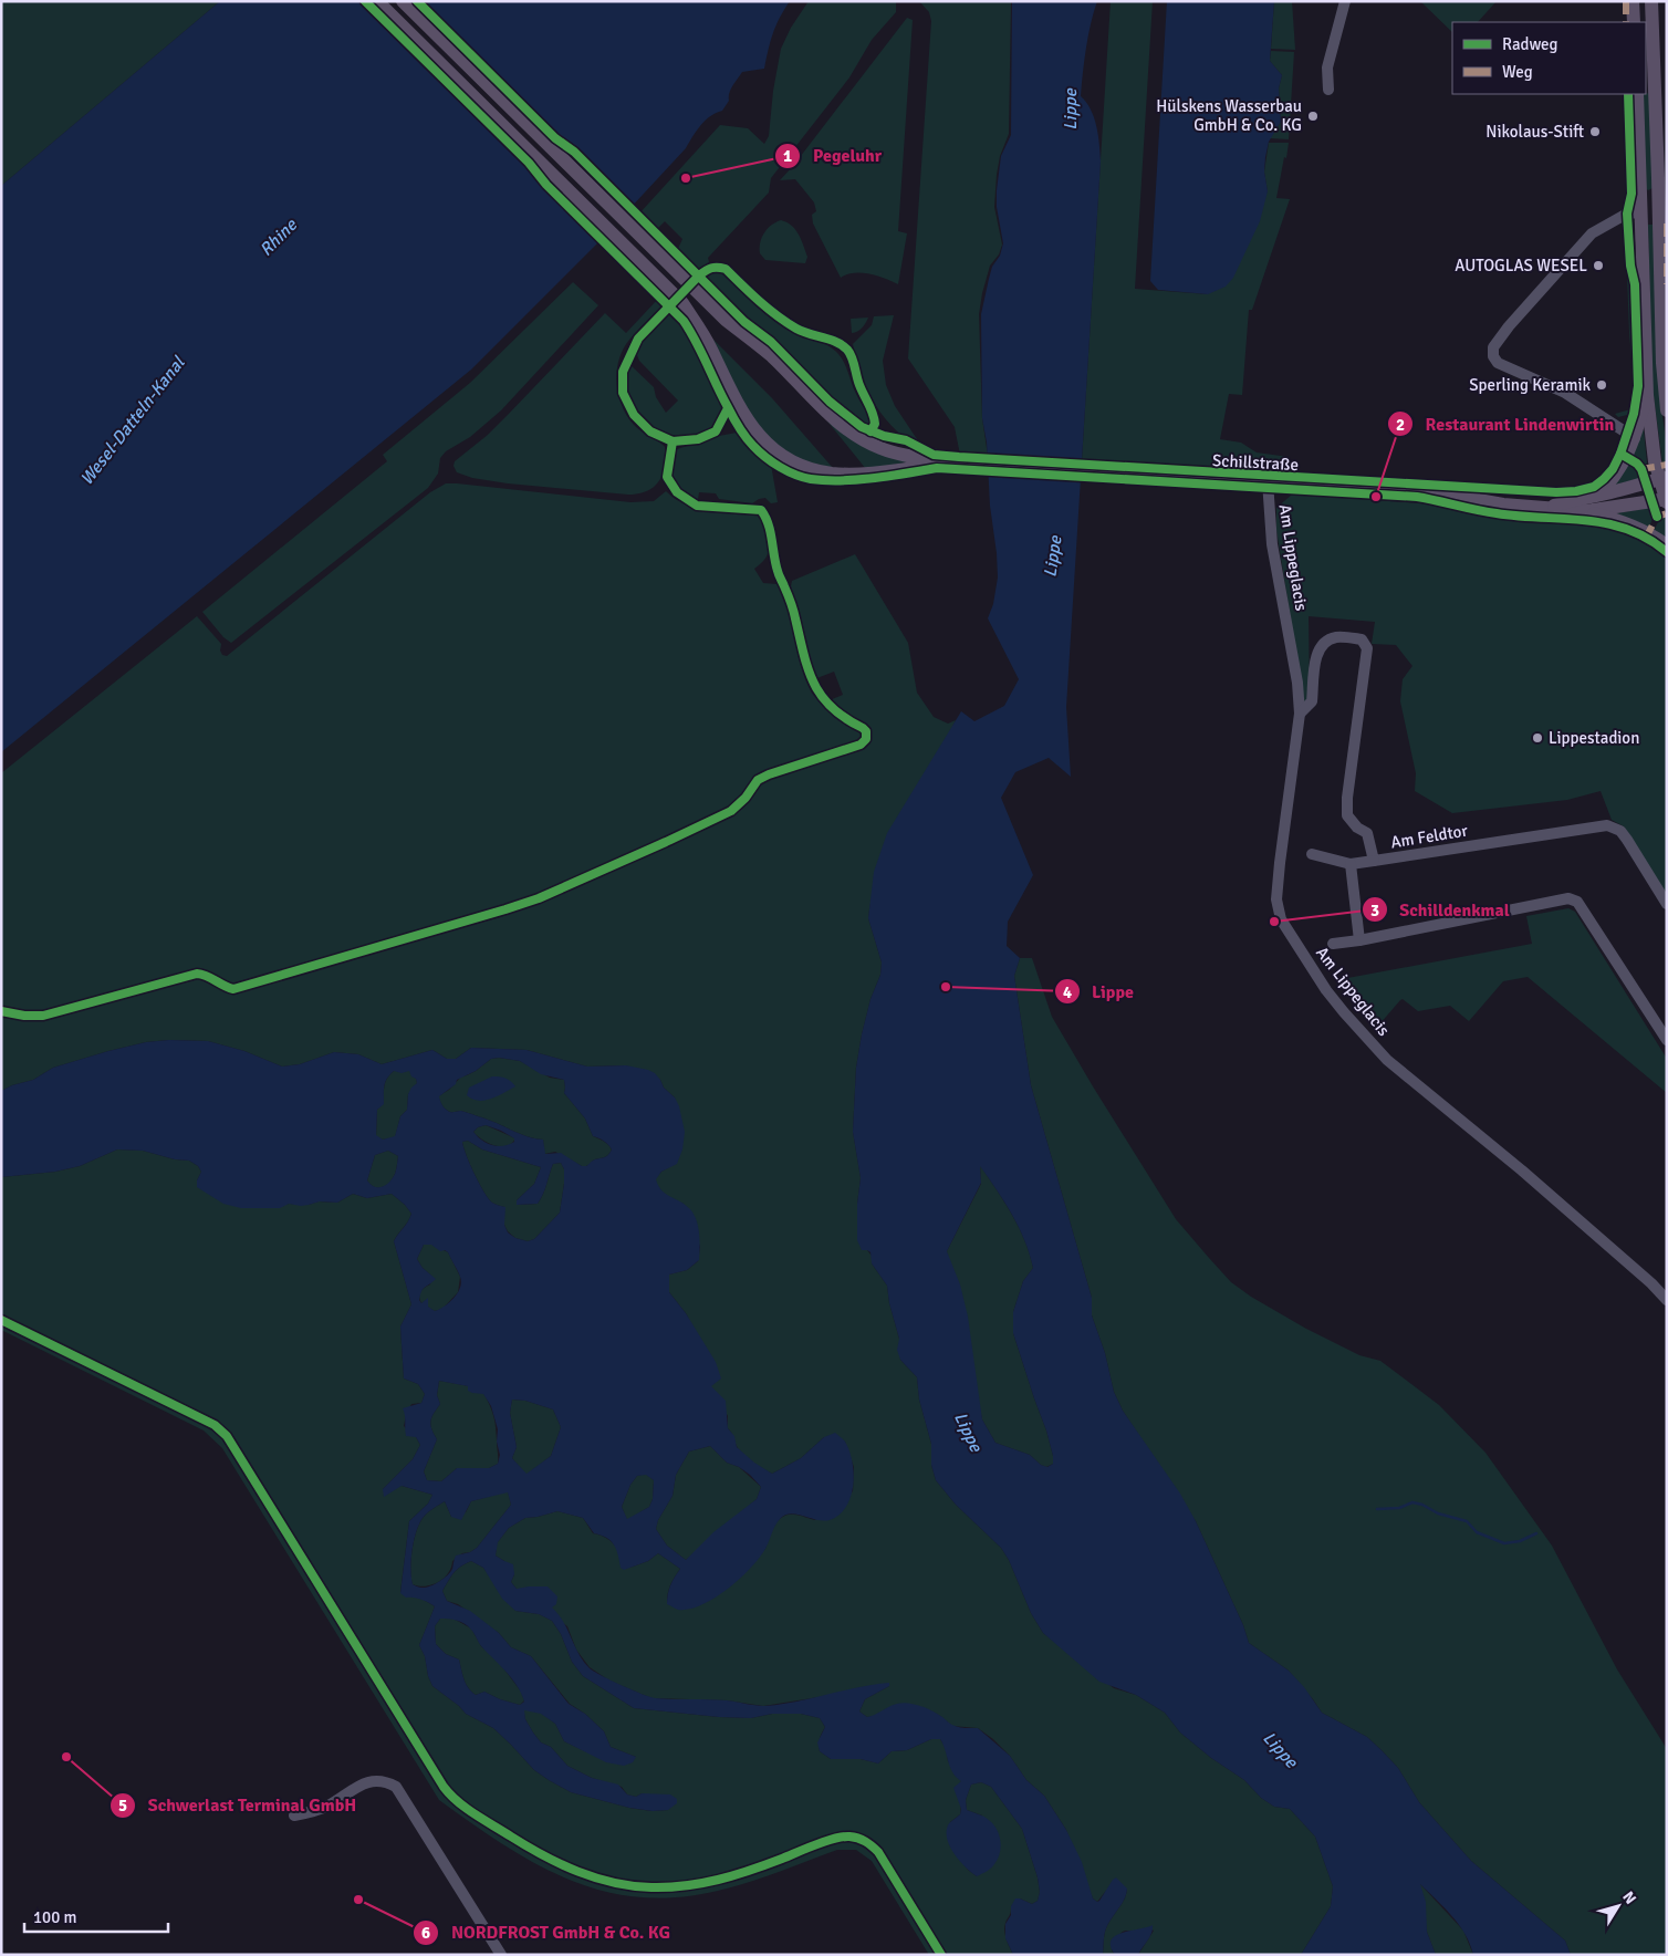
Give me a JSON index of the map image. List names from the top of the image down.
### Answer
{
  "streets": {
    "main road": ["Schillstraße"],
    "street": ["Am Lippeglacis", "Am Feldtor"]
  },
  "crossings": [
    ["Schillstraße", "Am Lippeglacis"],
    ["Am Lippeglacis", "Am Feldtor"]
  ],
  "water": ["Lippe", "Rhine", "Wesel-Datteln-Kanal"],
  "places": [
    "Hülskens Wasserbau GmbH & Co. KG",
    "Nikolaus-Stift",
    "Pegeluhr",
    "AUTOGLAS WESEL",
    "Sperling Keramik",
    "Restaurant Lindenwirtin",
    "Lippestadion",
    "Schilldenkmal",
    "Lippe",
    "Schwerlast Terminal GmbH",
    "NORDFROST GmbH & Co. KG"
  ],
  "legend": ["Radweg", "Weg"],
  "scale_bar": "100 m",
  "north": "top right"
}
